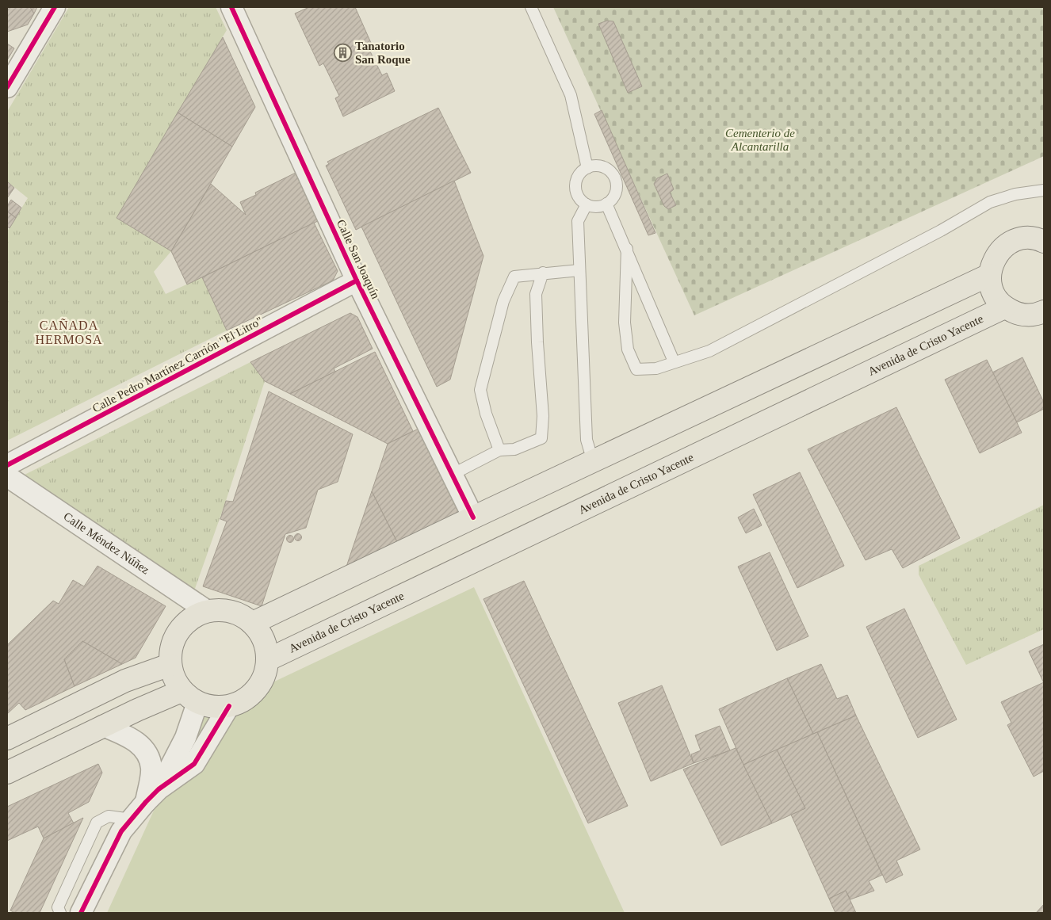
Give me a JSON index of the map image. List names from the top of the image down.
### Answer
{
  "streets": {
    "main road": ["Avenida de Cristo Yacente"],
    "street": ["Calle San Joaquín", "Calle Pedro Martínez Carrión \"El Litro\"", "Calle Méndez Núñez"]
  },
  "crossings": [
    ["Calle San Joaquín", "Calle Pedro Martínez Carrión \"El Litro\""],
    ["Avenida de Cristo Yacente", "Calle Méndez Núñez"]
  ],
  "districts": ["CAÑADA HERMOSA"],
  "parks": ["Cementerio de Alcantarilla"],
  "places": {
    "building": ["Tanatorio San Roque"]
  }
}
